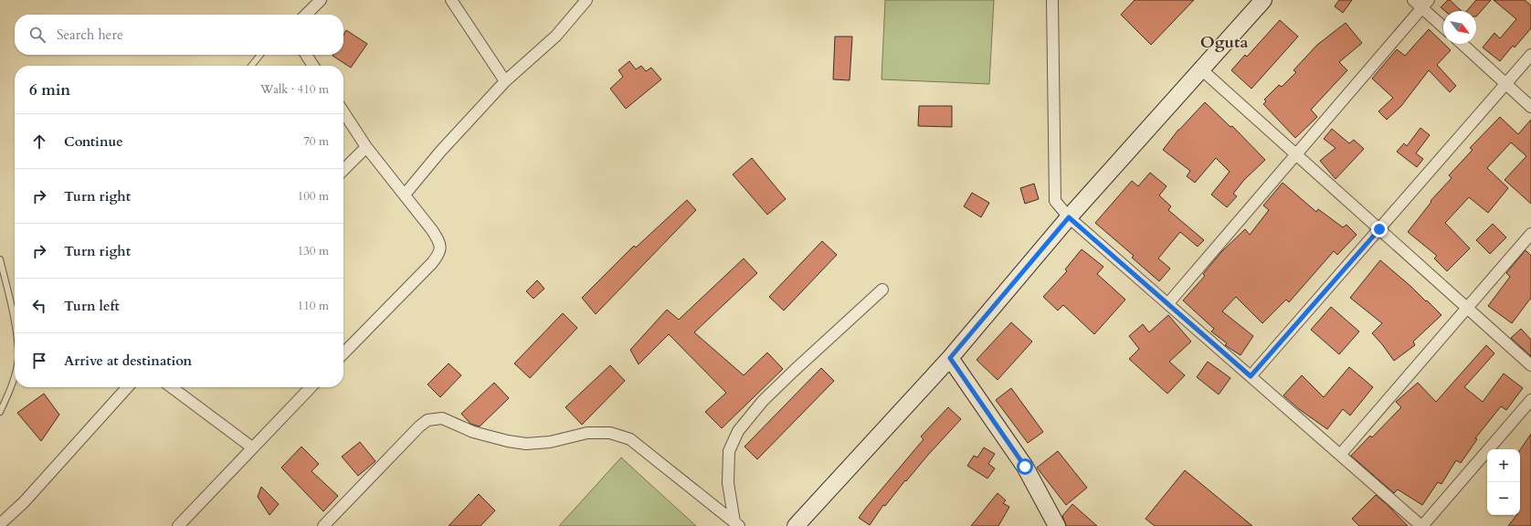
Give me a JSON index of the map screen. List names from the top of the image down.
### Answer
{
  "districts": ["Oguta"],
  "north": "bottom right",
  "page": {
    "search": "Search here",
    "heading": ["6 min", "Walk · 410 m"],
    "list": [
      ["Continue", "70 m"],
      ["Turn right", "100 m"],
      ["Turn right", "130 m"],
      ["Turn left", "110 m"],
      "Arrive at destination"
    ],
    "map_buttons": ["+", "−"]
  }
}
